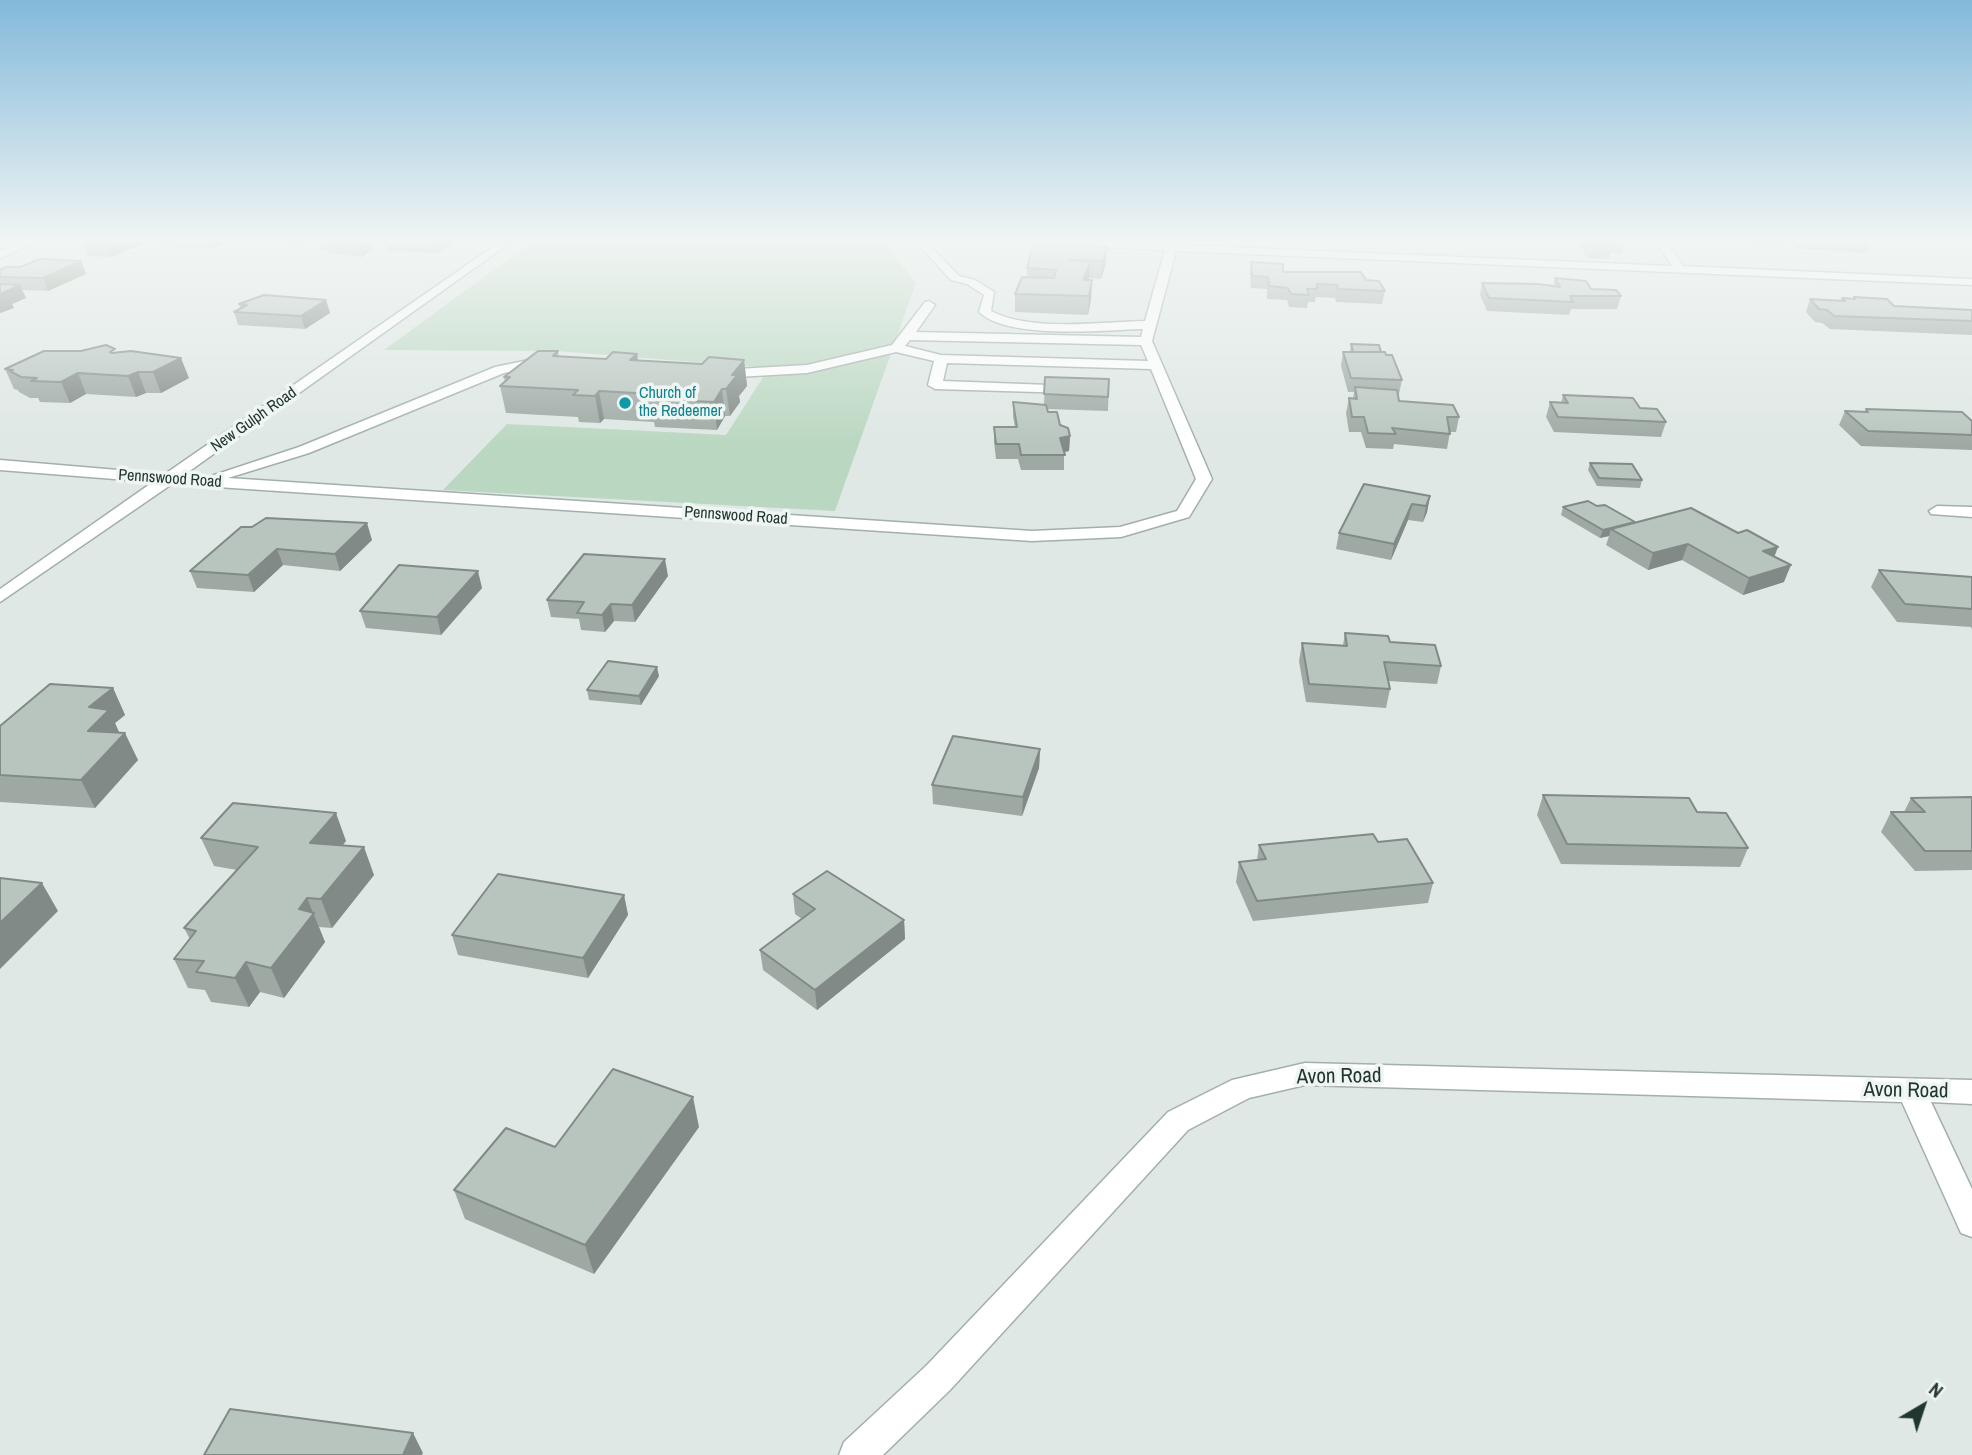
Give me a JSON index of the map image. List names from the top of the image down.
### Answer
{
  "streets": {
    "street": ["New Gulph Road", "Pennswood Road", "Avon Road"]
  },
  "crossings": [
    ["New Gulph Road", "Pennswood Road"]
  ],
  "places": ["Church of the Redeemer"],
  "north": "top right"
}
